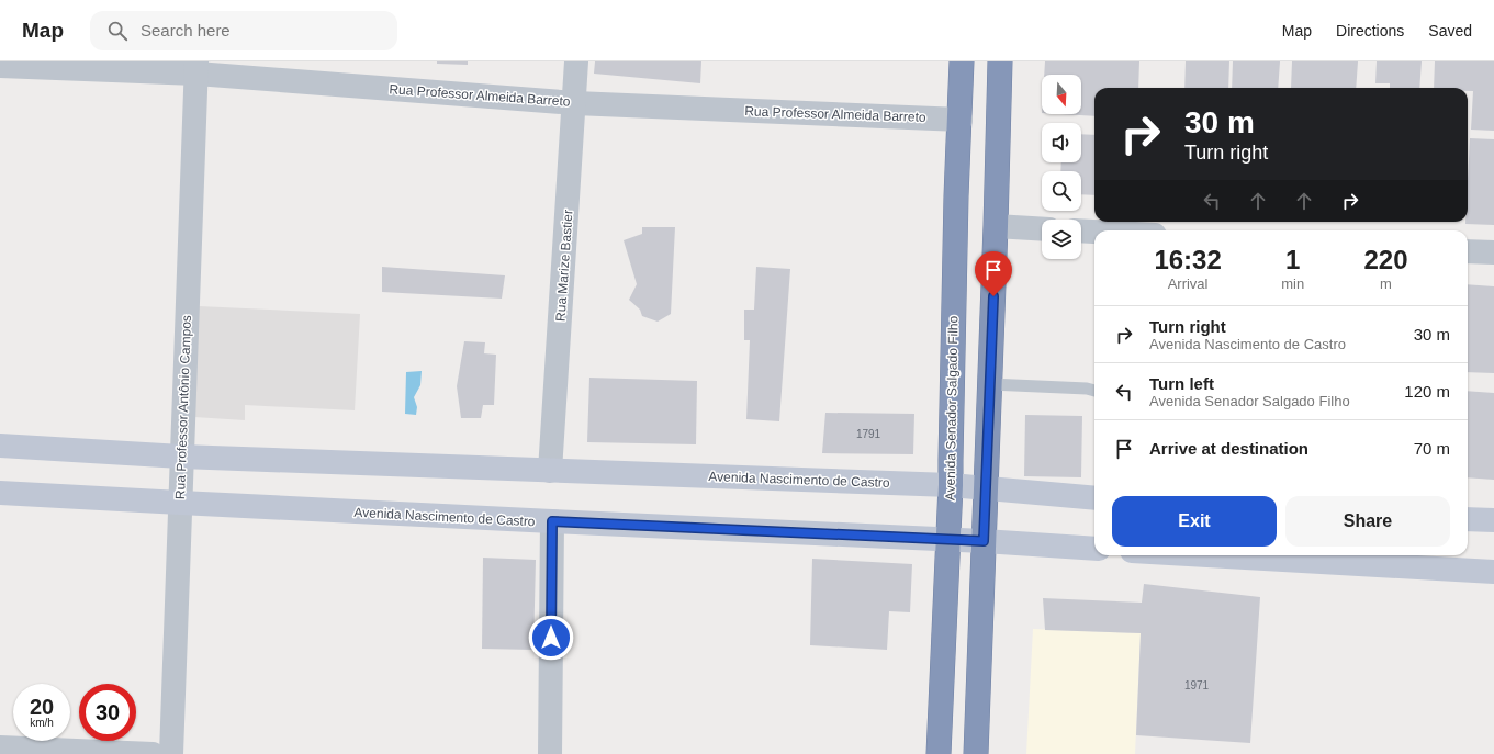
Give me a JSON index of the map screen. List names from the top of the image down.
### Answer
{
  "streets": {
    "highway": ["Avenida Senador Salgado Filho"],
    "main road": ["Avenida Nascimento de Castro"],
    "street": ["Rua Professor Almeida Barreto", "Rua Marize Bastier", "Rua Professor Antônio Campos"]
  },
  "crossings": [
    ["Rua Professor Almeida Barreto", "Rua Marize Bastier"],
    ["Rua Professor Almeida Barreto", "Rua Professor Antônio Campos"],
    ["Rua Professor Almeida Barreto", "Avenida Senador Salgado Filho"],
    ["Rua Marize Bastier", "Avenida Nascimento de Castro"],
    ["Rua Professor Antônio Campos", "Avenida Nascimento de Castro"],
    ["Avenida Senador Salgado Filho", "Avenida Nascimento de Castro"]
  ],
  "house_numbers": ["1791", "1971"],
  "north": "bottom",
  "page": {
    "header": "Map",
    "search": "Search here",
    "nav": ["Map", "Directions", "Saved"],
    "turn": ["30 m", "Turn right"],
    "eta": [
      "16:32",
      "Arrival",
      "1",
      "min",
      "220",
      "m"
    ],
    "list": [
      {
        "name": "Turn right",
        "note": "Avenida Nascimento de Castro",
        "value": "30 m"
      },
      {
        "name": "Turn left",
        "note": "Avenida Senador Salgado Filho",
        "value": "120 m"
      },
      {
        "name": "Arrive at destination",
        "value": "70 m"
      }
    ],
    "buttons": ["Exit", "Share"],
    "speed": "20 km/h",
    "limit": "30"
  }
}
